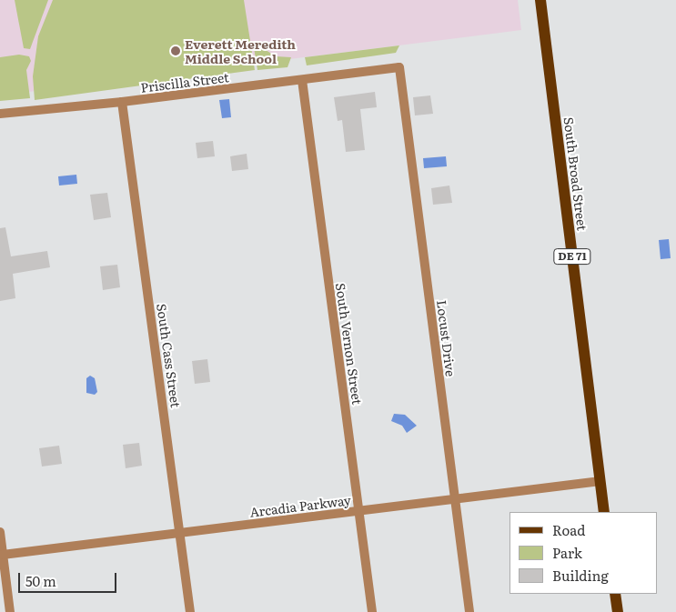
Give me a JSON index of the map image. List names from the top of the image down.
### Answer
{
  "streets": {
    "main road": ["South Broad Street", "DE 71"],
    "street": [
      "Priscilla Street",
      "Locust Drive",
      "South Vernon Street",
      "South Cass Street",
      "Arcadia Parkway"
    ]
  },
  "crossings": [
    ["Priscilla Street", "Locust Drive"],
    ["Priscilla Street", "South Vernon Street"],
    ["Priscilla Street", "South Cass Street"],
    ["South Broad Street", "Arcadia Parkway"],
    ["Locust Drive", "Arcadia Parkway"],
    ["South Vernon Street", "Arcadia Parkway"],
    ["South Cass Street", "Arcadia Parkway"]
  ],
  "places": ["Everett Meredith Middle School"],
  "legend": ["Road", "Park", "Building"],
  "scale_bar": "50 m"
}
